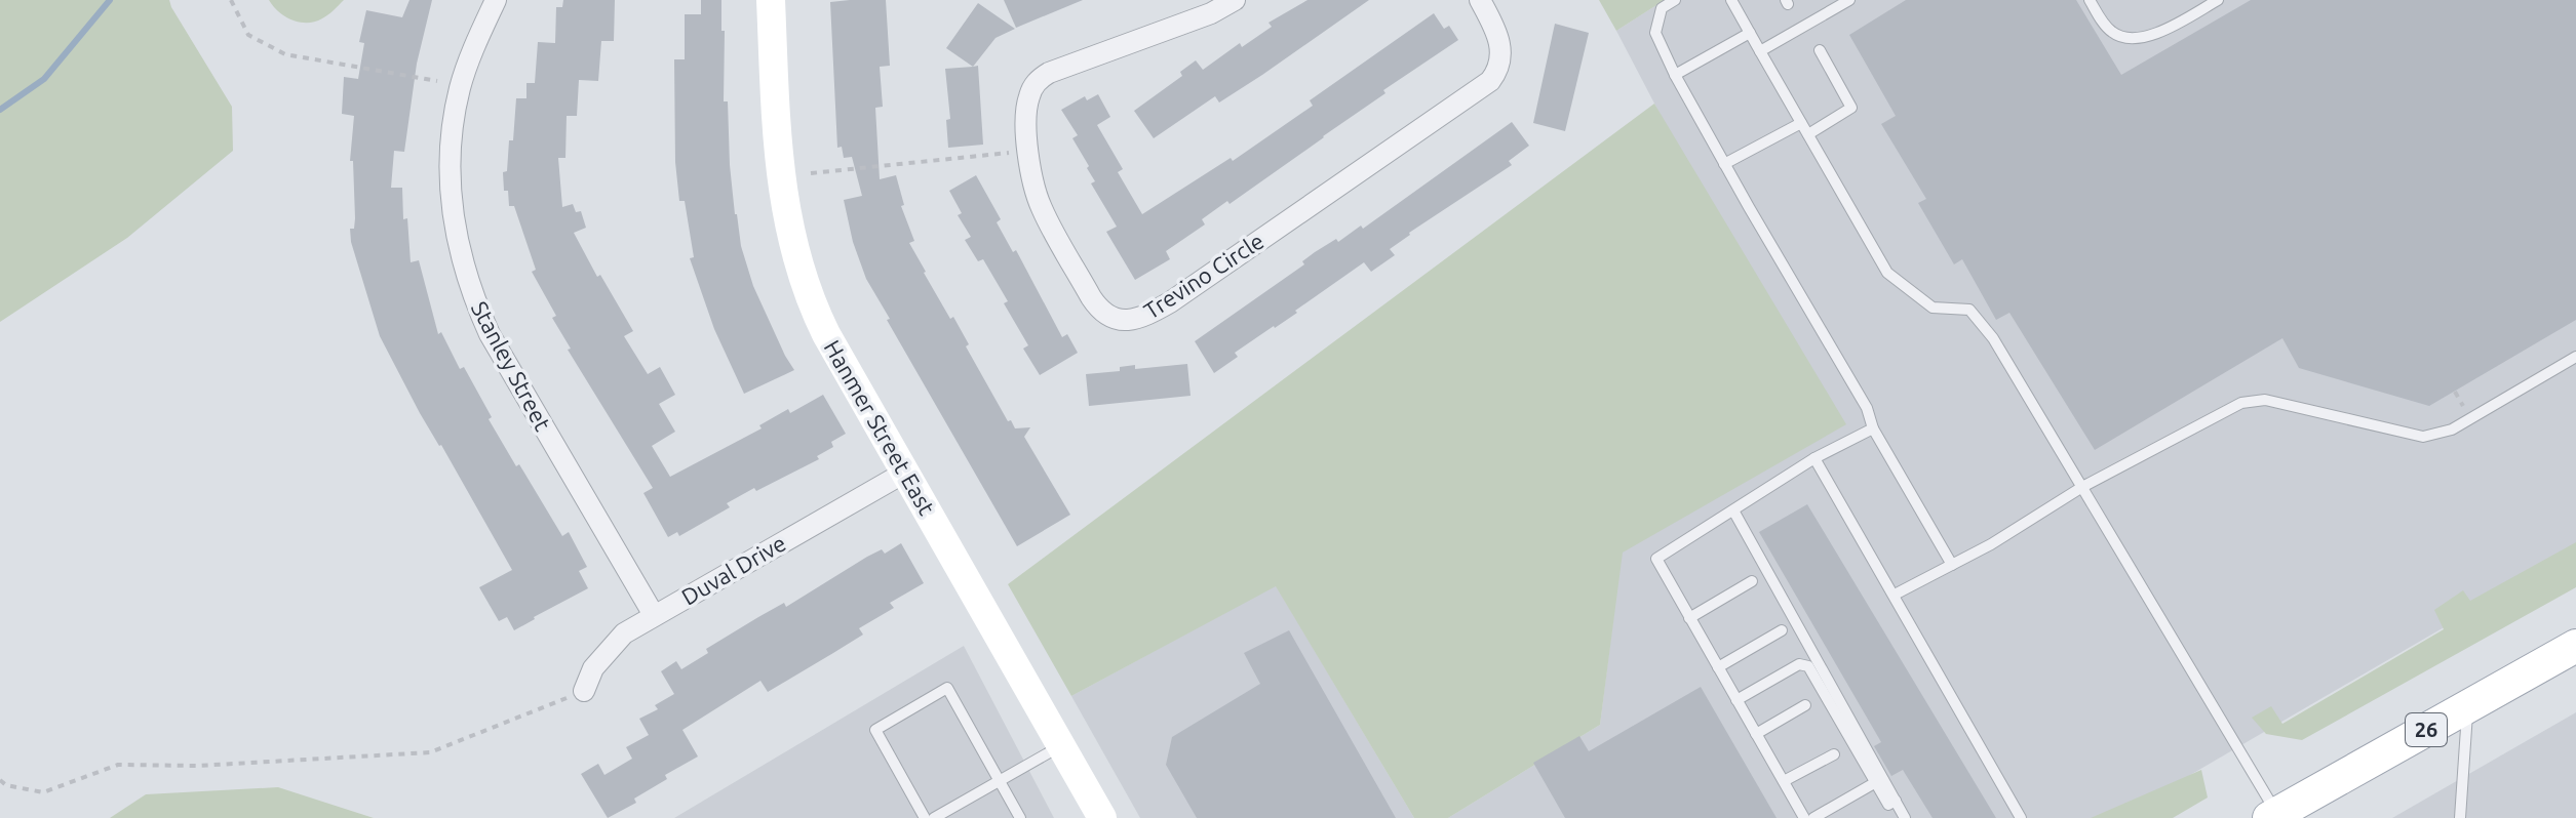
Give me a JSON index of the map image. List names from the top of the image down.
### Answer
{
  "streets": {
    "main road": ["26"],
    "street": [
      "Trevino Circle",
      "Stanley Street",
      "Hanmer Street East",
      "Duval Drive"
    ]
  },
  "crossings": [
    ["Stanley Street", "Duval Drive"],
    ["Hanmer Street East", "Duval Drive"]
  ]
}
